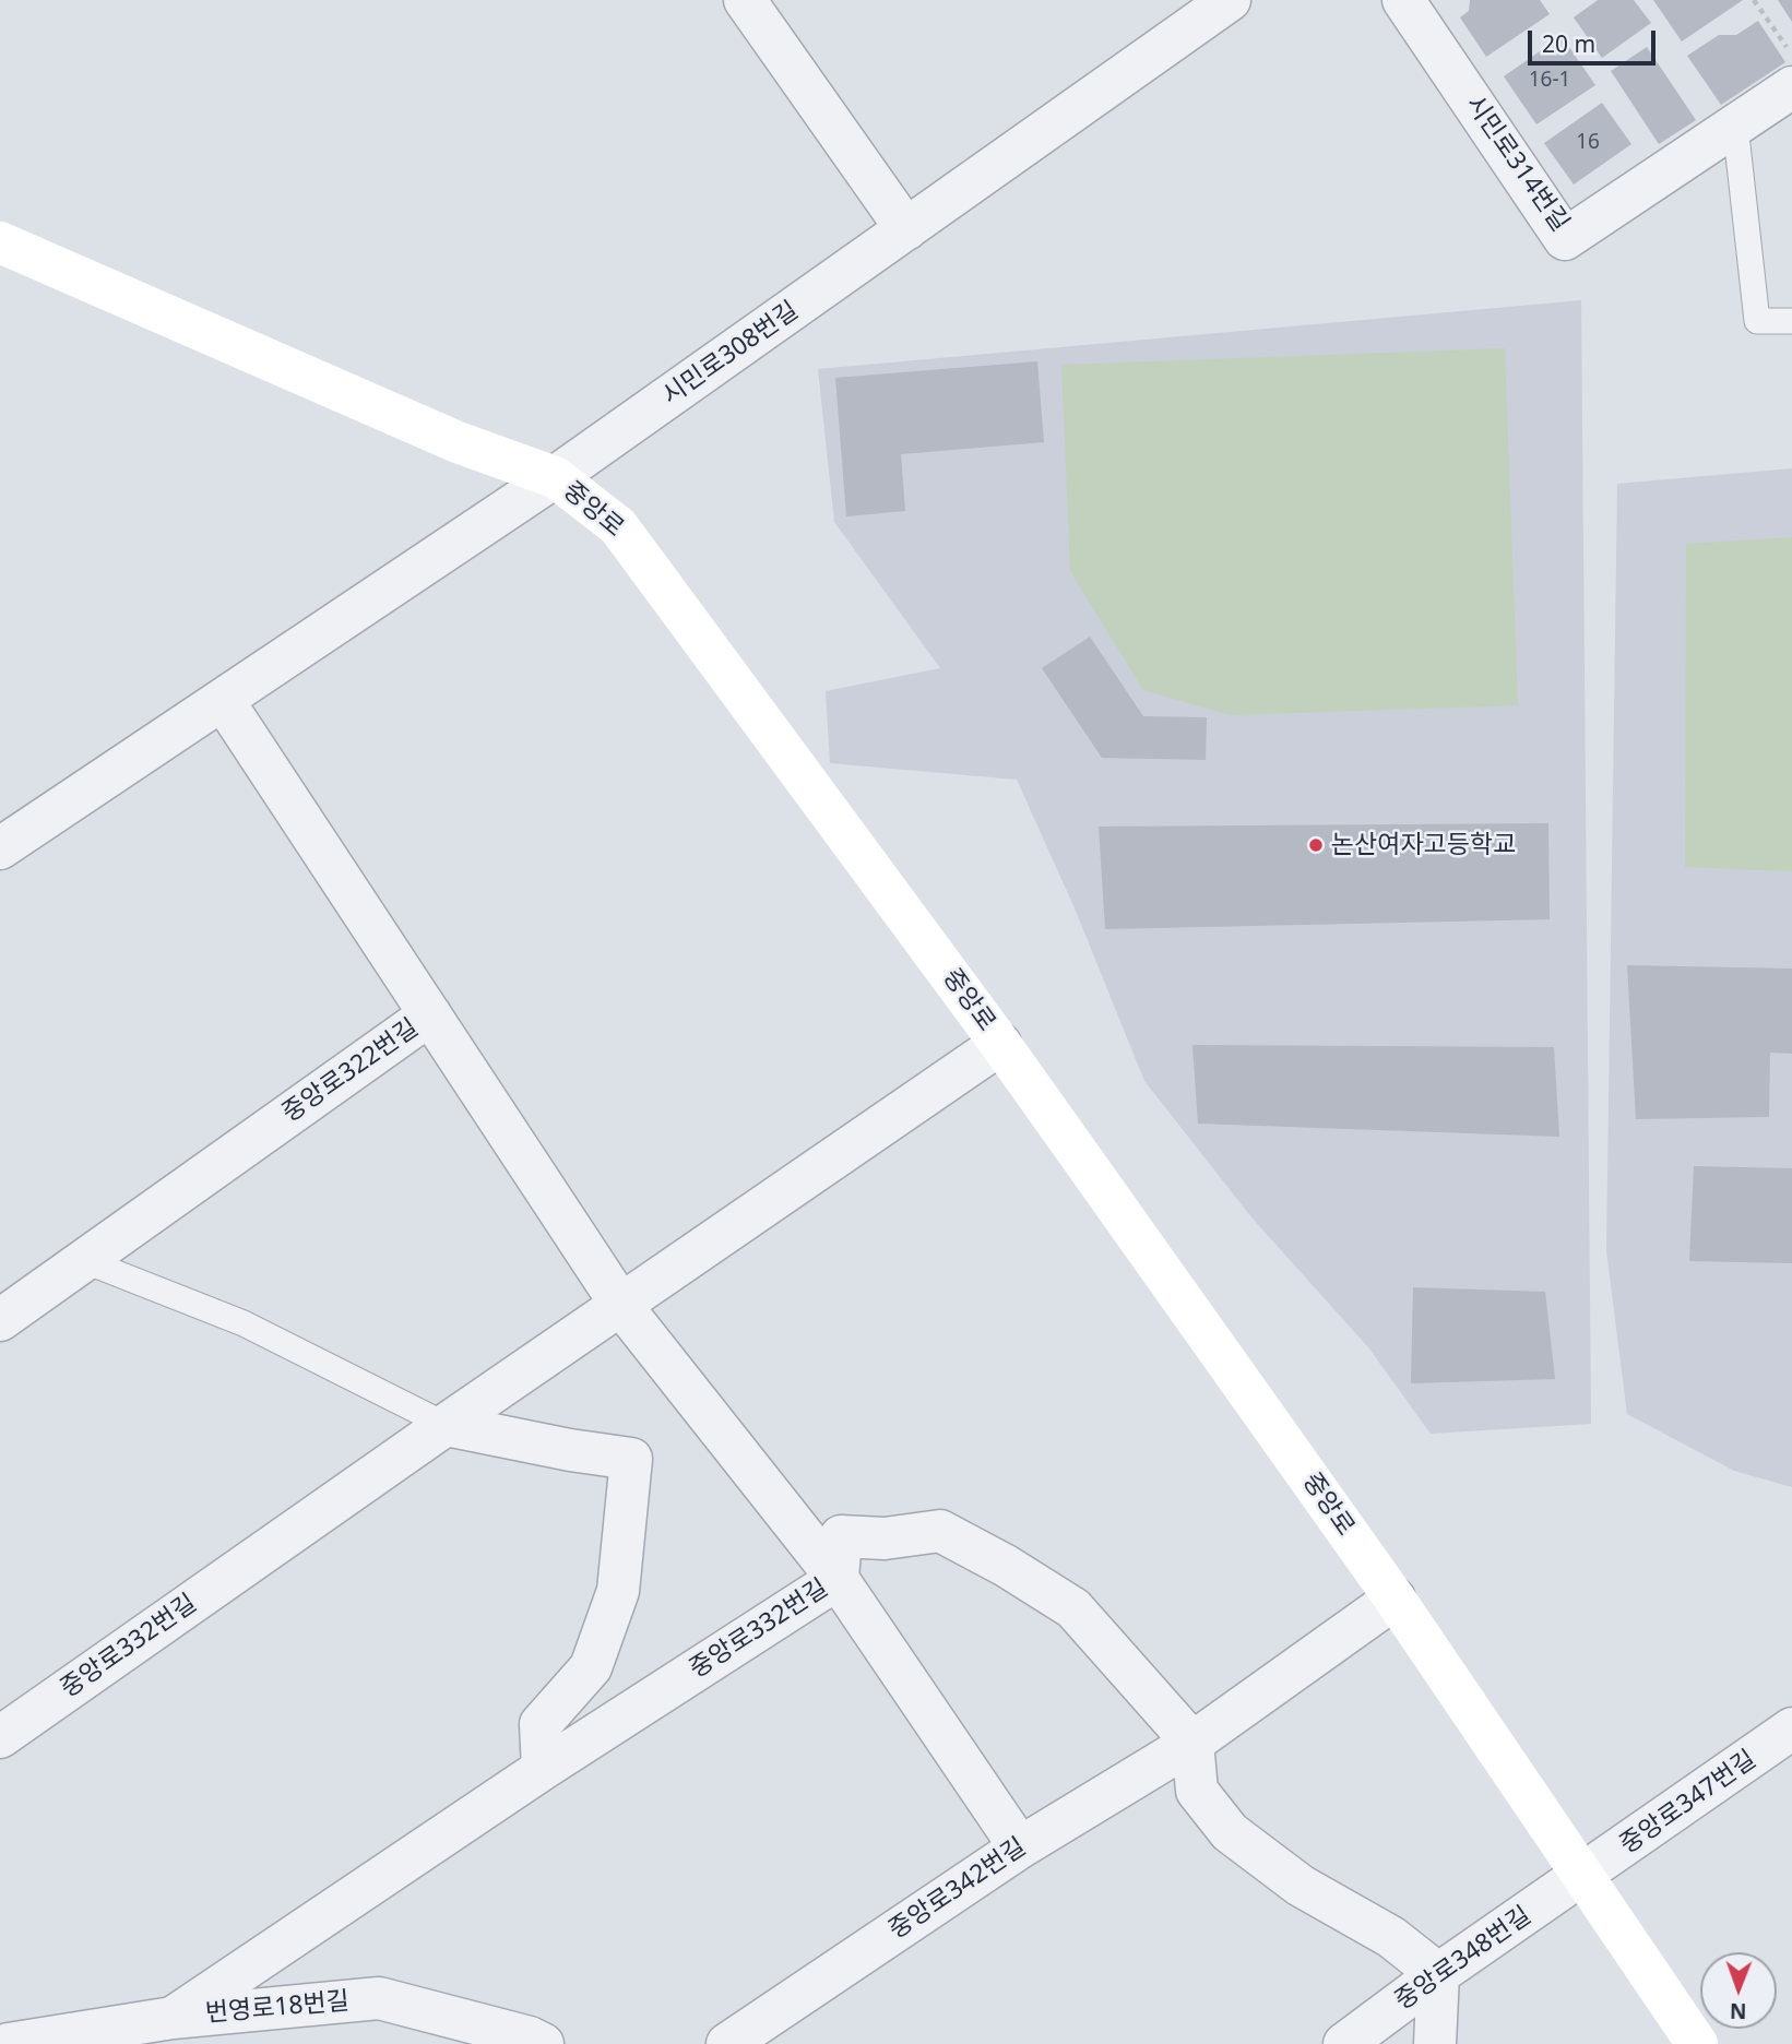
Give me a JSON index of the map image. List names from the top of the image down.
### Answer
{
  "streets": {
    "street": [
      "시민로314번길",
      "시민로308번길",
      "중앙로",
      "중앙로322번길",
      "중앙로332번길",
      "중앙로347번길",
      "중앙로342번길",
      "중앙로348번길",
      "번영로18번길"
    ]
  },
  "crossings": [
    ["시민로308번길", "중앙로"],
    ["중앙로", "중앙로332번길"],
    ["중앙로", "중앙로347번길"],
    ["중앙로", "중앙로342번길"],
    ["중앙로", "중앙로348번길"],
    ["중앙로322번길", "중앙로332번길"],
    ["중앙로332번길", "번영로18번길"],
    ["중앙로347번길", "중앙로348번길"]
  ],
  "places": ["논산여자고등학교"],
  "house_numbers": ["16-1", "16"],
  "scale_bar": "20 m",
  "north": "bottom"
}
